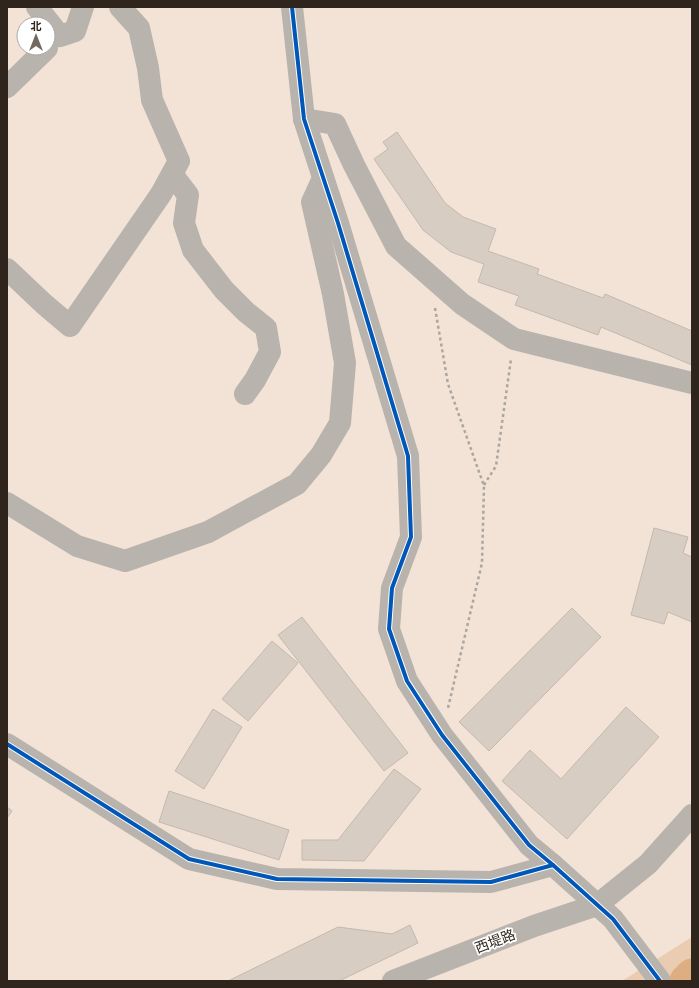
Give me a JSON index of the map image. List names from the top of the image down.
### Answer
{
  "streets": {
    "street": ["西堤路"]
  },
  "north": "top"
}
